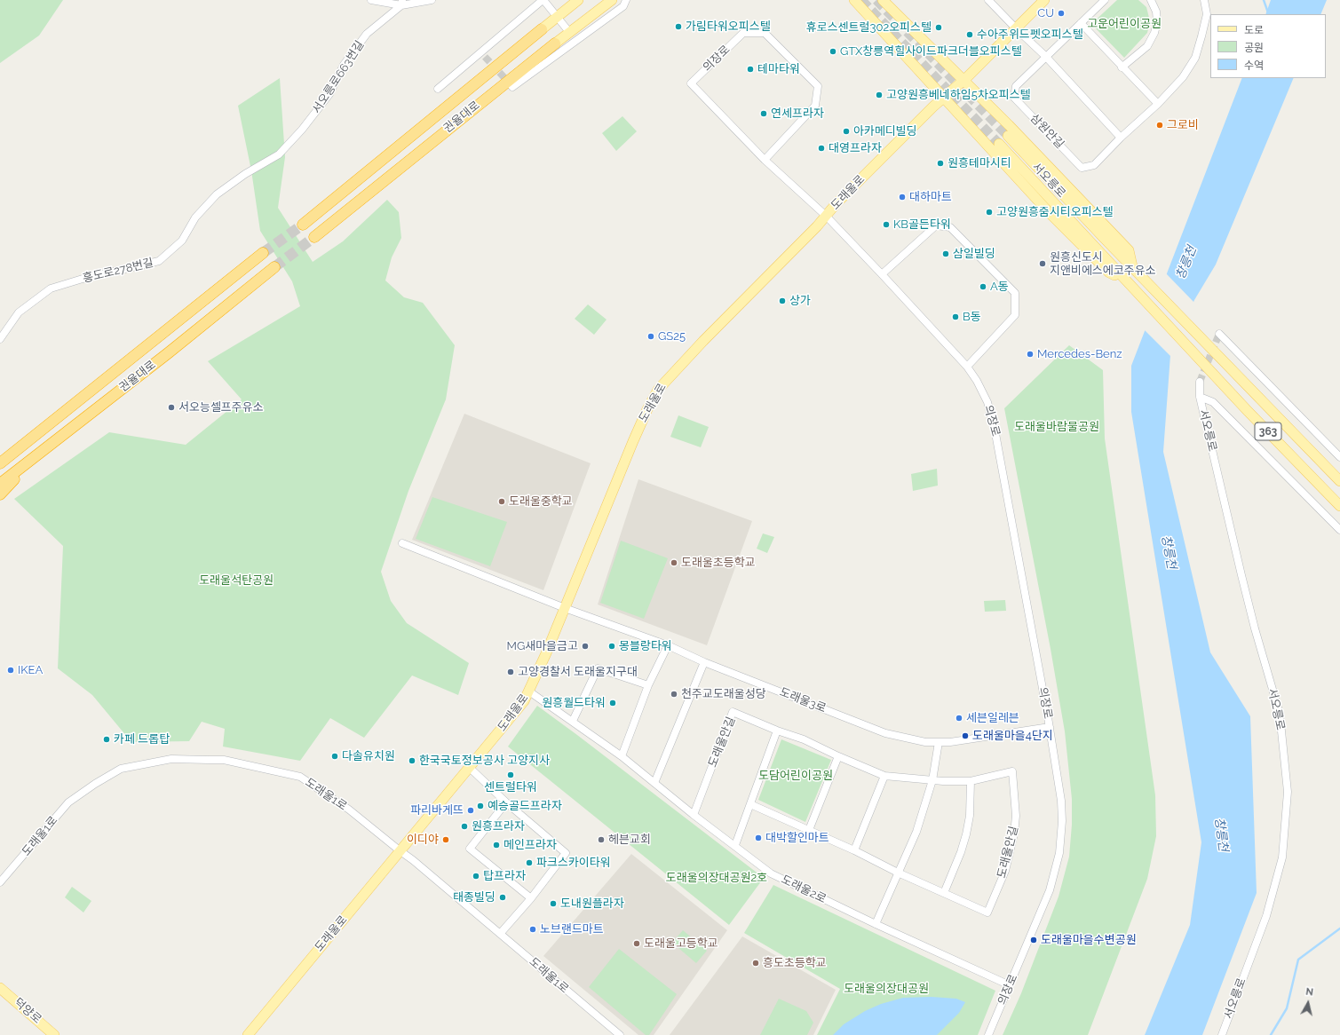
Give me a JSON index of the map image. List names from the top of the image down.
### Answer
{
  "streets": {
    "highway": ["권율대로"],
    "main road": [
      "서오릉로",
      "도래울로",
      "363",
      "덕양로"
    ],
    "street": [
      "의장로",
      "서오릉로663번길",
      "삼원안길",
      "흥도로278번길",
      "도래울3로",
      "도래울안길",
      "도래울1로",
      "도래울2로"
    ]
  },
  "crossings": [
    ["의장로", "도래울로"],
    ["의장로", "도래울3로"],
    ["의장로", "도래울2로"],
    ["서오릉로663번길", "흥도로278번길"],
    ["서오릉로", "363"],
    ["도래울로", "도래울3로"],
    ["도래울로", "도래울1로"],
    ["도래울로", "도래울2로"],
    ["도래울안길", "도래울2로"]
  ],
  "water": ["창릉천"],
  "parks": [
    "고운어린이공원",
    "도래울바람물공원",
    "도래울석탄공원",
    "도담어린이공원",
    "도래울의장대공원2호",
    "도래울의장대공원"
  ],
  "places": [
    "CU",
    "가림타워오피스텔",
    "휴로스센트럴302오피스텔",
    "수아주위드펫오피스텔",
    "GTX창릉역힐사이드파크더블오피스텔",
    "테마타워",
    "고양원흥베네하임5차오피스텔",
    "연세프라자",
    "그로비",
    "아카메디빌딩",
    "대영프라자",
    "원흥테마시티",
    "대하마트",
    "고양원흥줌시티오피스텔",
    "KB골든타워",
    "삼일빌딩",
    "원흥신도시 지앤비에스에코주유소",
    "A동",
    "상가",
    "B동",
    "GS25",
    "Mercedes-Benz",
    "서오능셀프주유소",
    "도래울중학교",
    "도래울초등학교",
    "MG새마을금고",
    "몽블랑타워",
    "IKEA",
    "고양경찰서 도래울지구대",
    "천주교도래울성당",
    "원흥월드타워",
    "세븐일레븐",
    "도래울마을4단지",
    "카페 드롭탑",
    "다솔유치원",
    "한국국토정보공사 고양지사",
    "센트럴타워",
    "예승골드프라자",
    "파리바게뜨",
    "원흥프라자",
    "대박할인마트",
    "이디야",
    "헤븐교회",
    "메인프라자",
    "파크스카이타워",
    "탑프라자",
    "태종빌딩",
    "도내원플라자",
    "노브랜드마트",
    "도래울마을수변공원",
    "도래울고등학교",
    "흥도초등학교"
  ],
  "legend": ["도로", "공원", "수역"],
  "north": "top"
}
